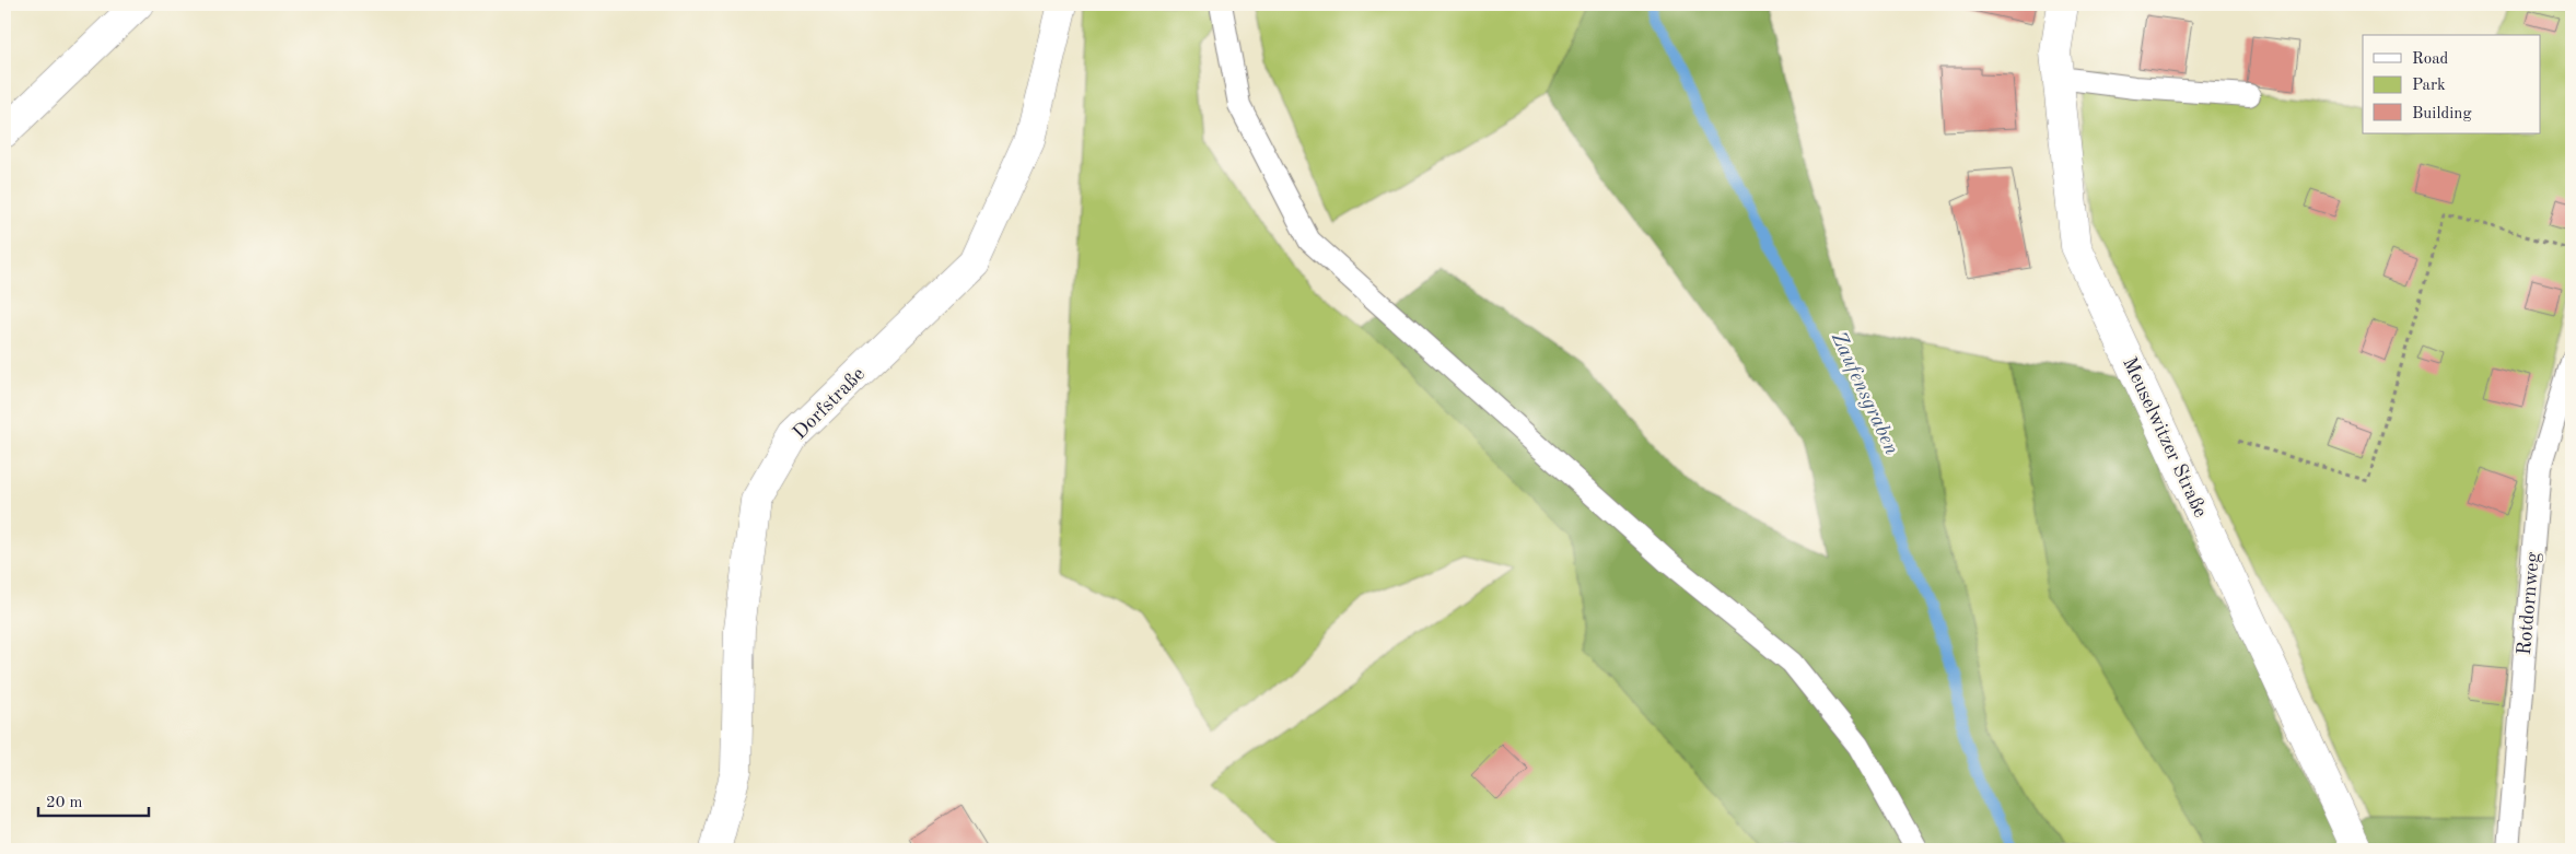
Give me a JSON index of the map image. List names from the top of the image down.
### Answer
{
  "streets": {
    "street": ["Dorfstraße", "Meuselwitzer Straße"],
    "lane": ["Rotdornweg"]
  },
  "water": ["Zaufensgraben"],
  "legend": ["Road", "Park", "Building"],
  "scale_bar": "20 m"
}
